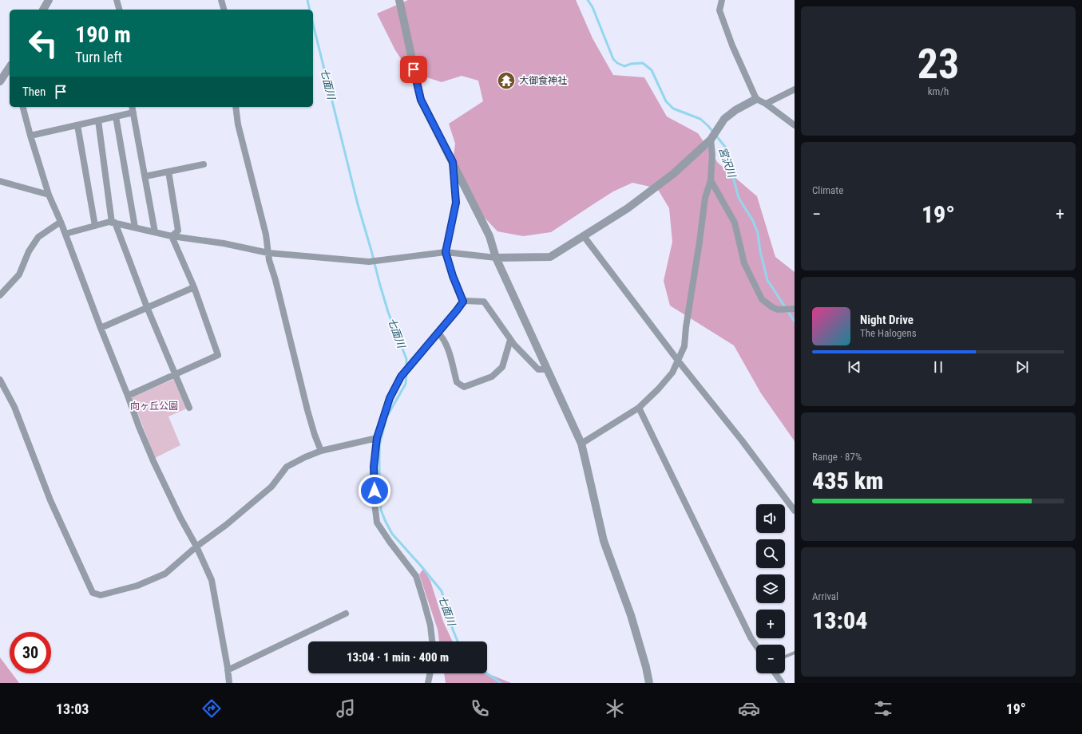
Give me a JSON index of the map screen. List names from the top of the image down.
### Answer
{
  "water": ["七面川", "宮沢川"],
  "parks": ["向ヶ丘公園"],
  "places": {
    "temple": ["大御食神社"]
  },
  "page": {
    "tile": [
      ["23", "km/h"],
      "Climate",
      ["Range · 87%", "435 km"],
      ["Arrival", "13:04"]
    ],
    "turn": ["190 m", "Turn left"],
    "then": "Then",
    "heat": ["−", "19°", "+"],
    "song": ["Night Drive", "The Halogens"],
    "map_buttons": ["+", "−"],
    "limit": "30",
    "trip": "13:04 · 1 min · 400 m",
    "tabs": ["13:03", "19°"]
  }
}
